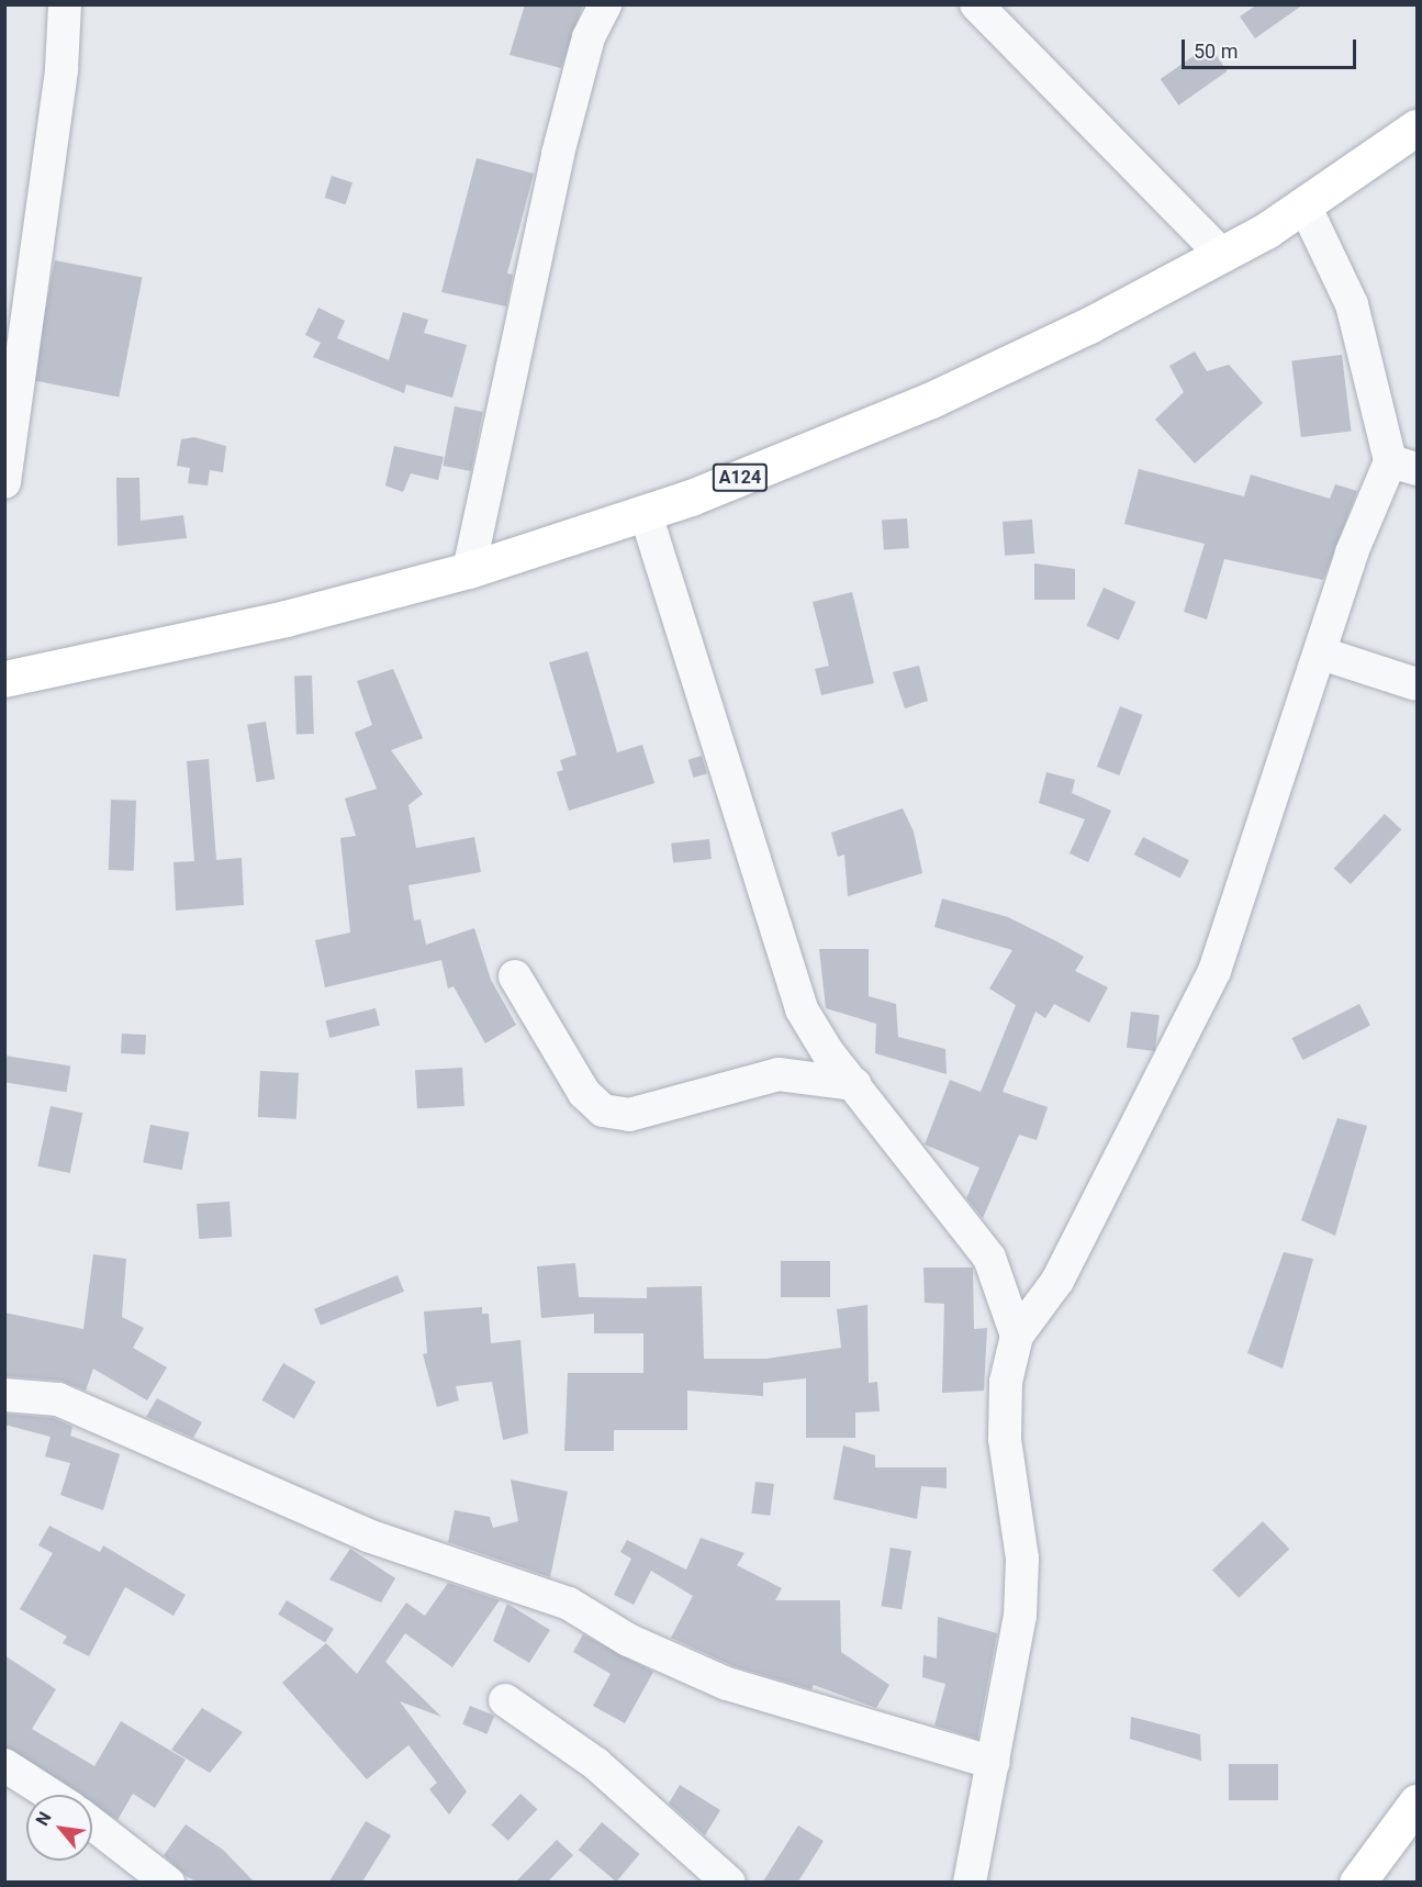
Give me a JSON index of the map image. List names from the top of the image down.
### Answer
{
  "streets": {
    "main road": ["A124"]
  },
  "scale_bar": "50 m",
  "north": "top left"
}
